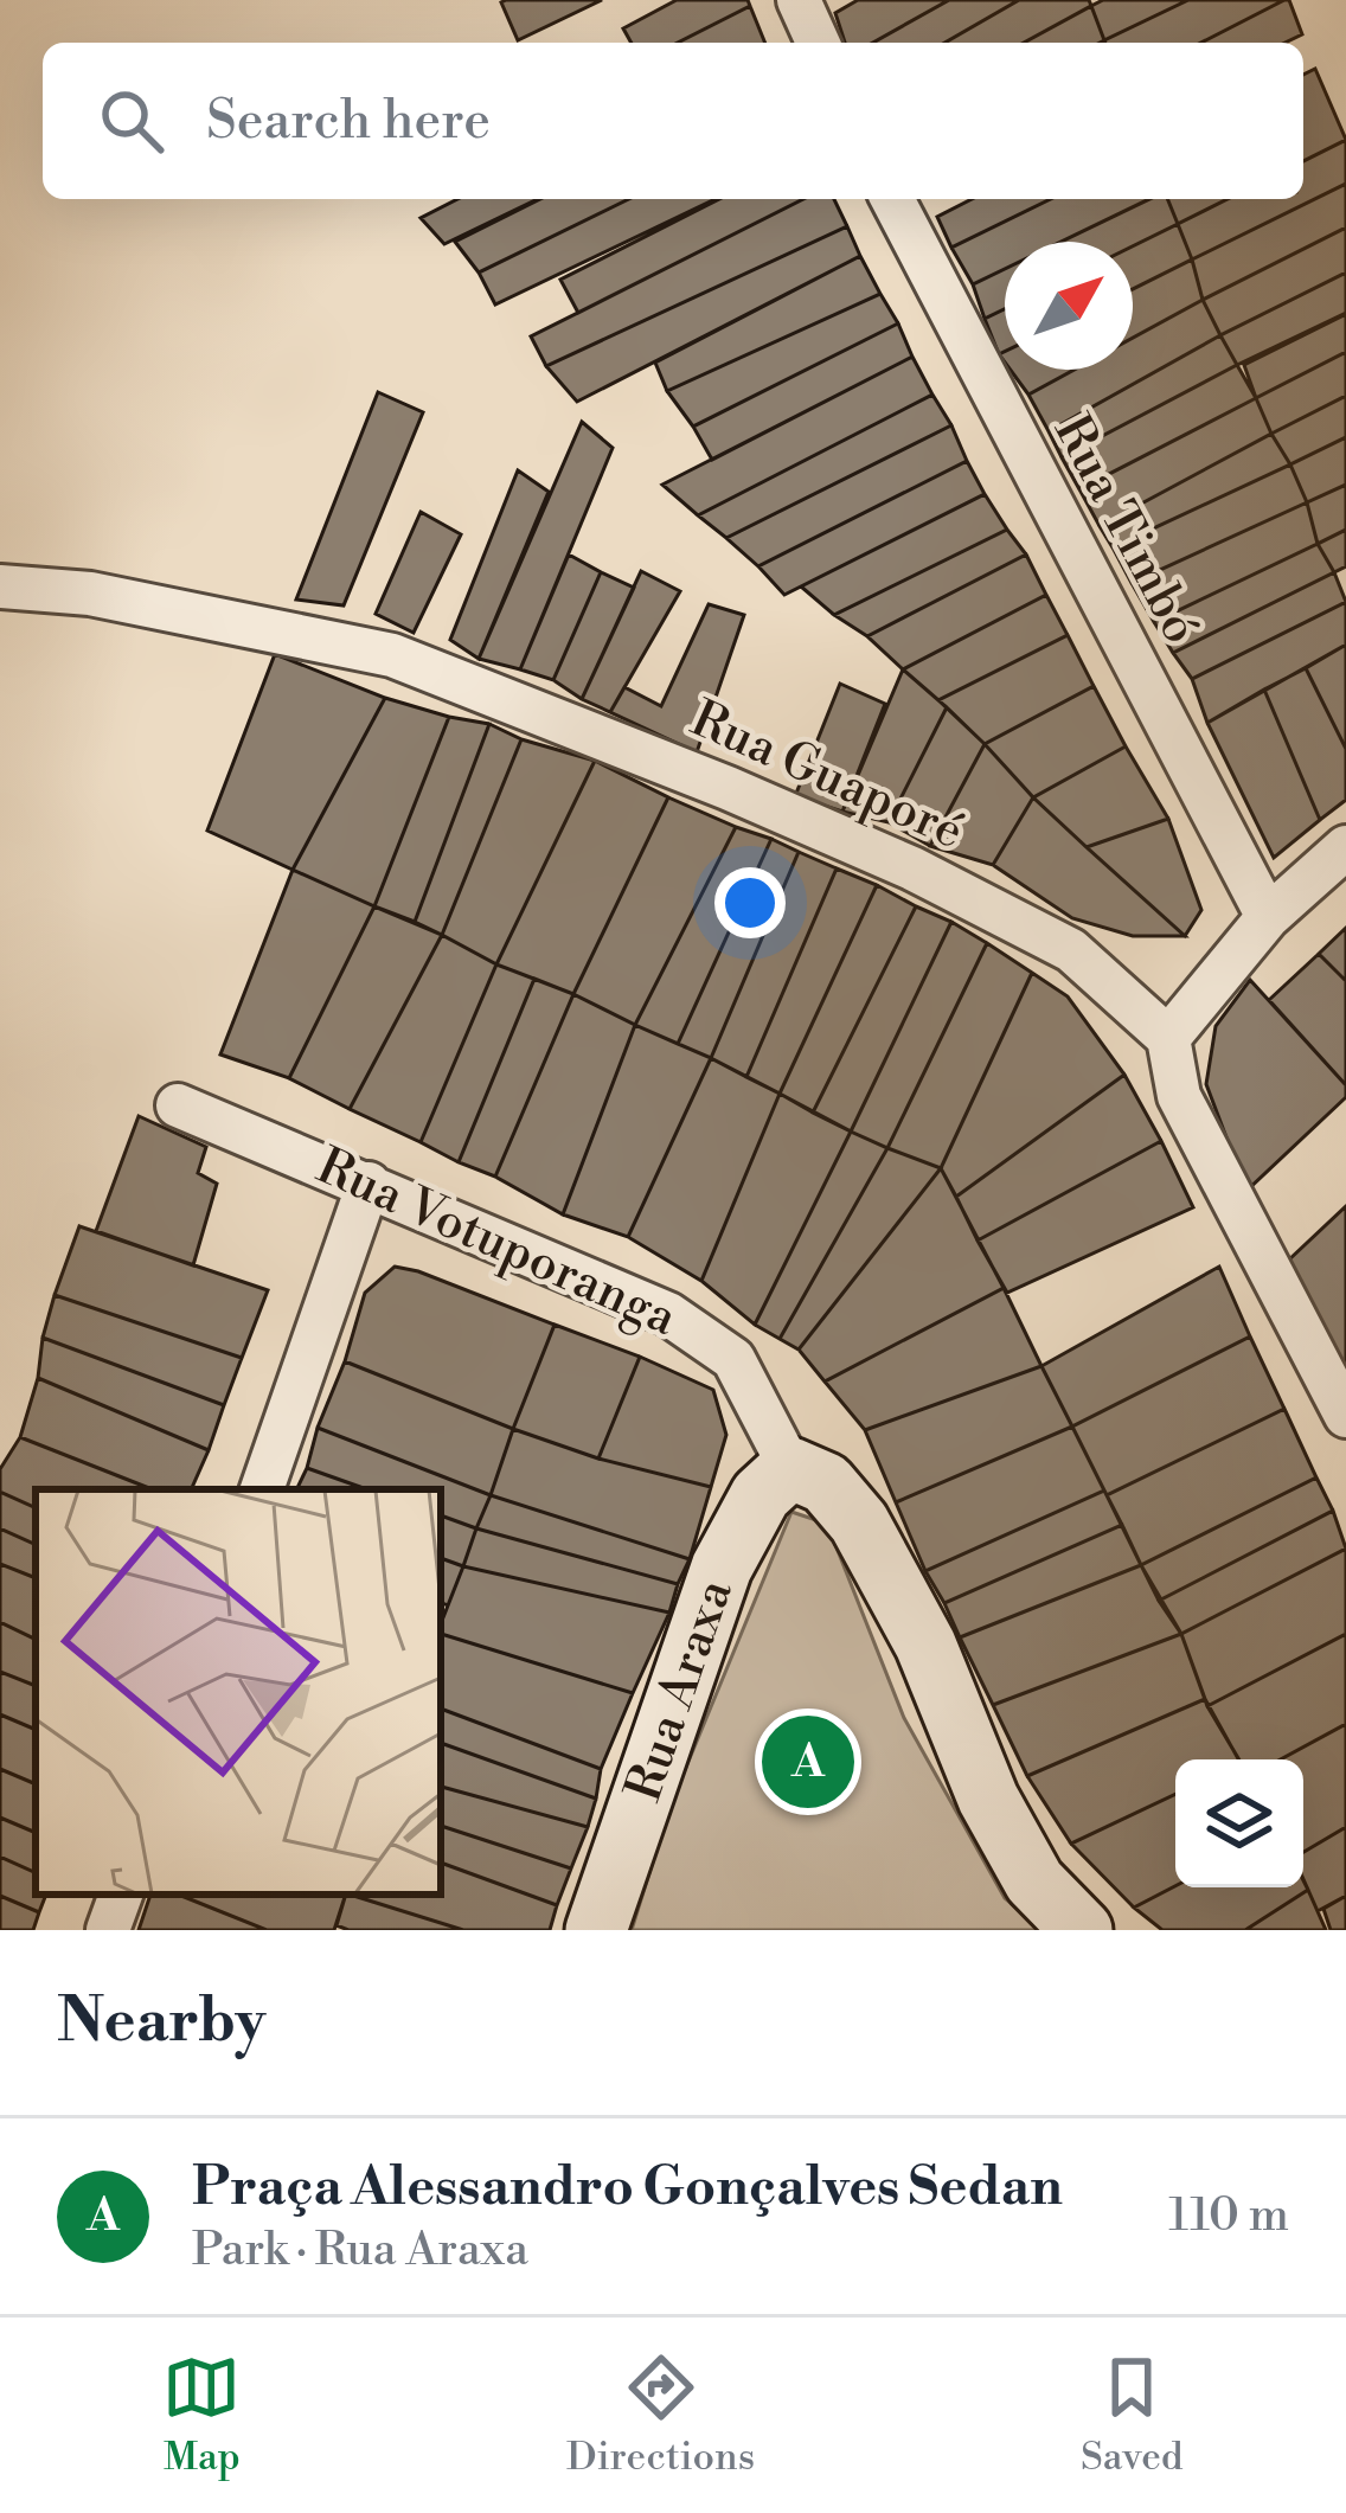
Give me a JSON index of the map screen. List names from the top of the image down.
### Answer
{
  "streets": {
    "street": [
      "Rua Timbó",
      "Rua Guaporé",
      "Rua Votuporanga",
      "Rua Araxa"
    ]
  },
  "crossings": [
    ["Rua Votuporanga", "Rua Araxa"]
  ],
  "north": "top right",
  "page": {
    "search": "Search here",
    "pins": "A",
    "heading": "Nearby",
    "list": [
      {
        "mark": "A",
        "name": "Praça Alessandro Gonçalves Sedan",
        "note": "Park · Rua Araxa",
        "value": "110 m"
      }
    ],
    "nav": ["Map", "Directions", "Saved"]
  }
}
